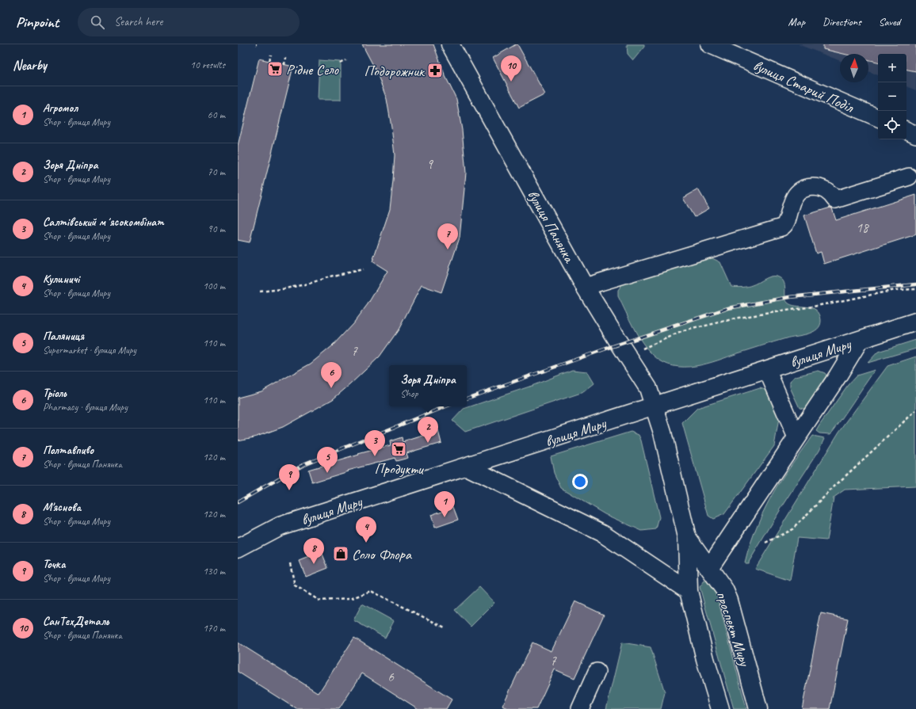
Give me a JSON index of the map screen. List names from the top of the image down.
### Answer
{
  "streets": {
    "main road": ["вулиця Панянка", "вулиця Миру", "проспект Миру"],
    "street": ["вулиця Старий Поділ"]
  },
  "crossings": [
    ["вулиця Панянка", "вулиця Миру"],
    ["вулиця Панянка", "проспект Миру"],
    ["вулиця Миру", "проспект Миру"]
  ],
  "places": {
    "supermarket": ["Рідне Село", "Продукти"],
    "pharmacy": ["Подорожник"],
    "shop": ["Соло Флора"]
  },
  "house_numbers": [
    "9",
    "18",
    "7",
    "7",
    "6"
  ],
  "north": "top",
  "page": {
    "header": "Pinpoint",
    "search": "Search here",
    "nav": ["Map", "Directions", "Saved"],
    "heading": ["Nearby", "10 results"],
    "map_buttons": ["+", "−"],
    "pins": [
      "10",
      "7",
      "6",
      "2",
      "3",
      "5",
      "9",
      "1",
      "4",
      "8"
    ],
    "list": [
      {
        "mark": "1",
        "name": "Агромол",
        "note": "Shop · вулиця Миру",
        "value": "60 m"
      },
      {
        "mark": "2",
        "name": "Зоря Дніпра",
        "note": "Shop · вулиця Миру",
        "value": "70 m"
      },
      {
        "mark": "3",
        "name": "Салтівський мʼясокомбінат",
        "note": "Shop · вулиця Миру",
        "value": "90 m"
      },
      {
        "mark": "4",
        "name": "Кулиничі",
        "note": "Shop · вулиця Миру",
        "value": "100 m"
      },
      {
        "mark": "5",
        "name": "Паляниця",
        "note": "Supermarket · вулиця Миру",
        "value": "110 m"
      },
      {
        "mark": "6",
        "name": "Тріоль",
        "note": "Pharmacy · вулиця Миру",
        "value": "110 m"
      },
      {
        "mark": "7",
        "name": "Полтавпиво",
        "note": "Shop · вулиця Панянка",
        "value": "120 m"
      },
      {
        "mark": "8",
        "name": "М'яснова",
        "note": "Shop · вулиця Миру",
        "value": "120 m"
      },
      {
        "mark": "9",
        "name": "Точка",
        "note": "Shop · вулиця Миру",
        "value": "130 m"
      },
      {
        "mark": "10",
        "name": "СанТехДеталь",
        "note": "Shop · вулиця Панянка",
        "value": "170 m"
      }
    ],
    "popup": ["Зоря Дніпра", "Shop"]
  }
}
